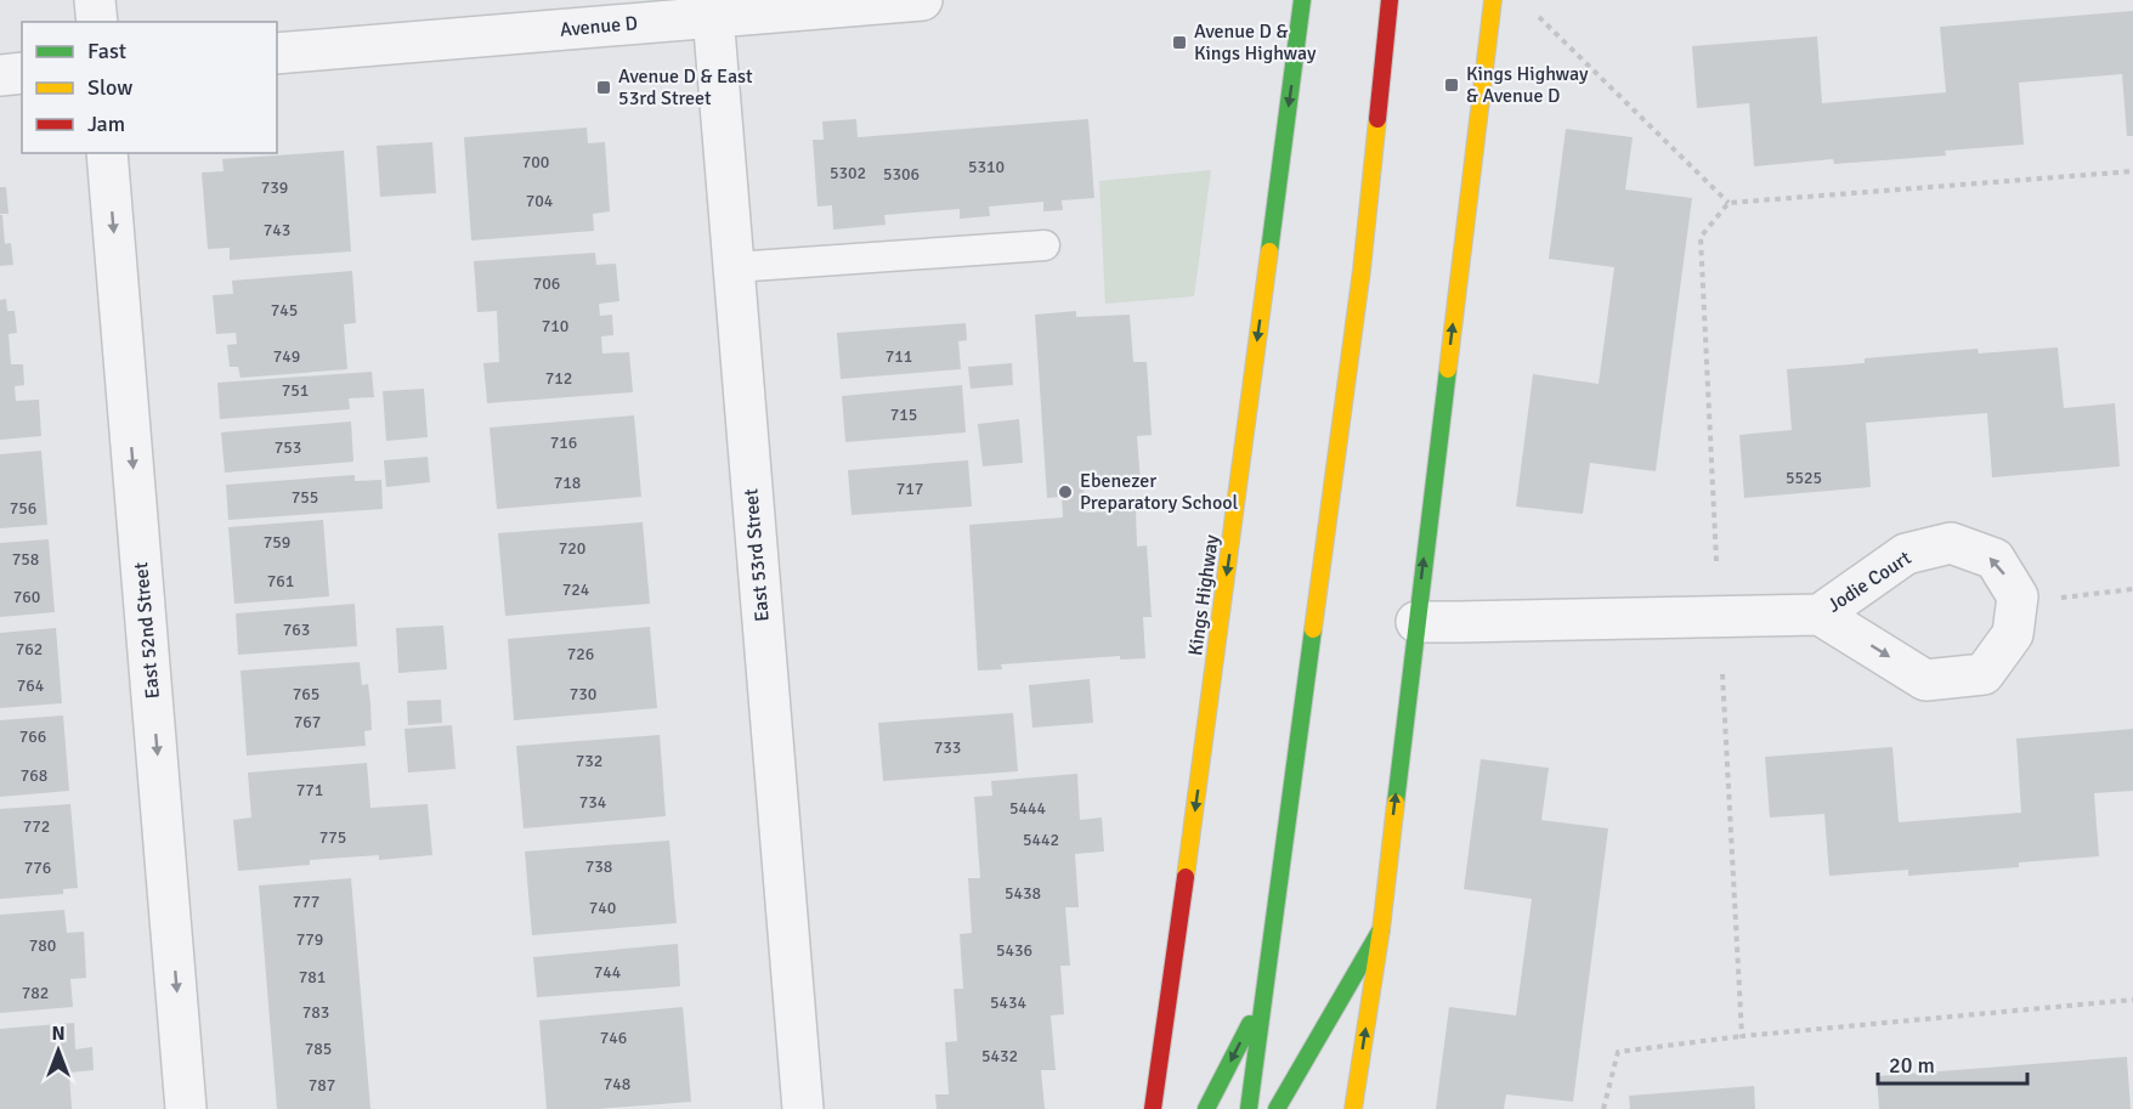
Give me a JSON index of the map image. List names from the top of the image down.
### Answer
{
  "streets": {
    "street": [
      "Avenue D",
      "East 53rd Street",
      "Jodie Court",
      "Kings Highway",
      "East 52nd Street"
    ]
  },
  "crossings": [
    ["Avenue D", "East 53rd Street"]
  ],
  "one_way": ["East 52nd Street"],
  "places": {
    "transit": ["Avenue D & Kings Highway", "Kings Highway & Avenue D", "Avenue D & East 53rd Street"],
    "other": ["Ebenezer Preparatory School"]
  },
  "house_numbers": [
    "700",
    "5310",
    "5302",
    "5306",
    "739",
    "704",
    "743",
    "706",
    "745",
    "710",
    "749",
    "711",
    "712",
    "751",
    "715",
    "716",
    "753",
    "5525",
    "718",
    "717",
    "755",
    "756",
    "759",
    "720",
    "758",
    "761",
    "724",
    "760",
    "763",
    "762",
    "726",
    "764",
    "765",
    "730",
    "767",
    "766",
    "733",
    "732",
    "768",
    "771",
    "734",
    "5444",
    "772",
    "775",
    "5442",
    "738",
    "776",
    "5438",
    "777",
    "740",
    "779",
    "780",
    "5436",
    "744",
    "781",
    "782",
    "5434",
    "783",
    "746",
    "785",
    "5432",
    "748",
    "787"
  ],
  "legend": ["Fast", "Slow", "Jam"],
  "scale_bar": "20 m",
  "north": "top"
}
